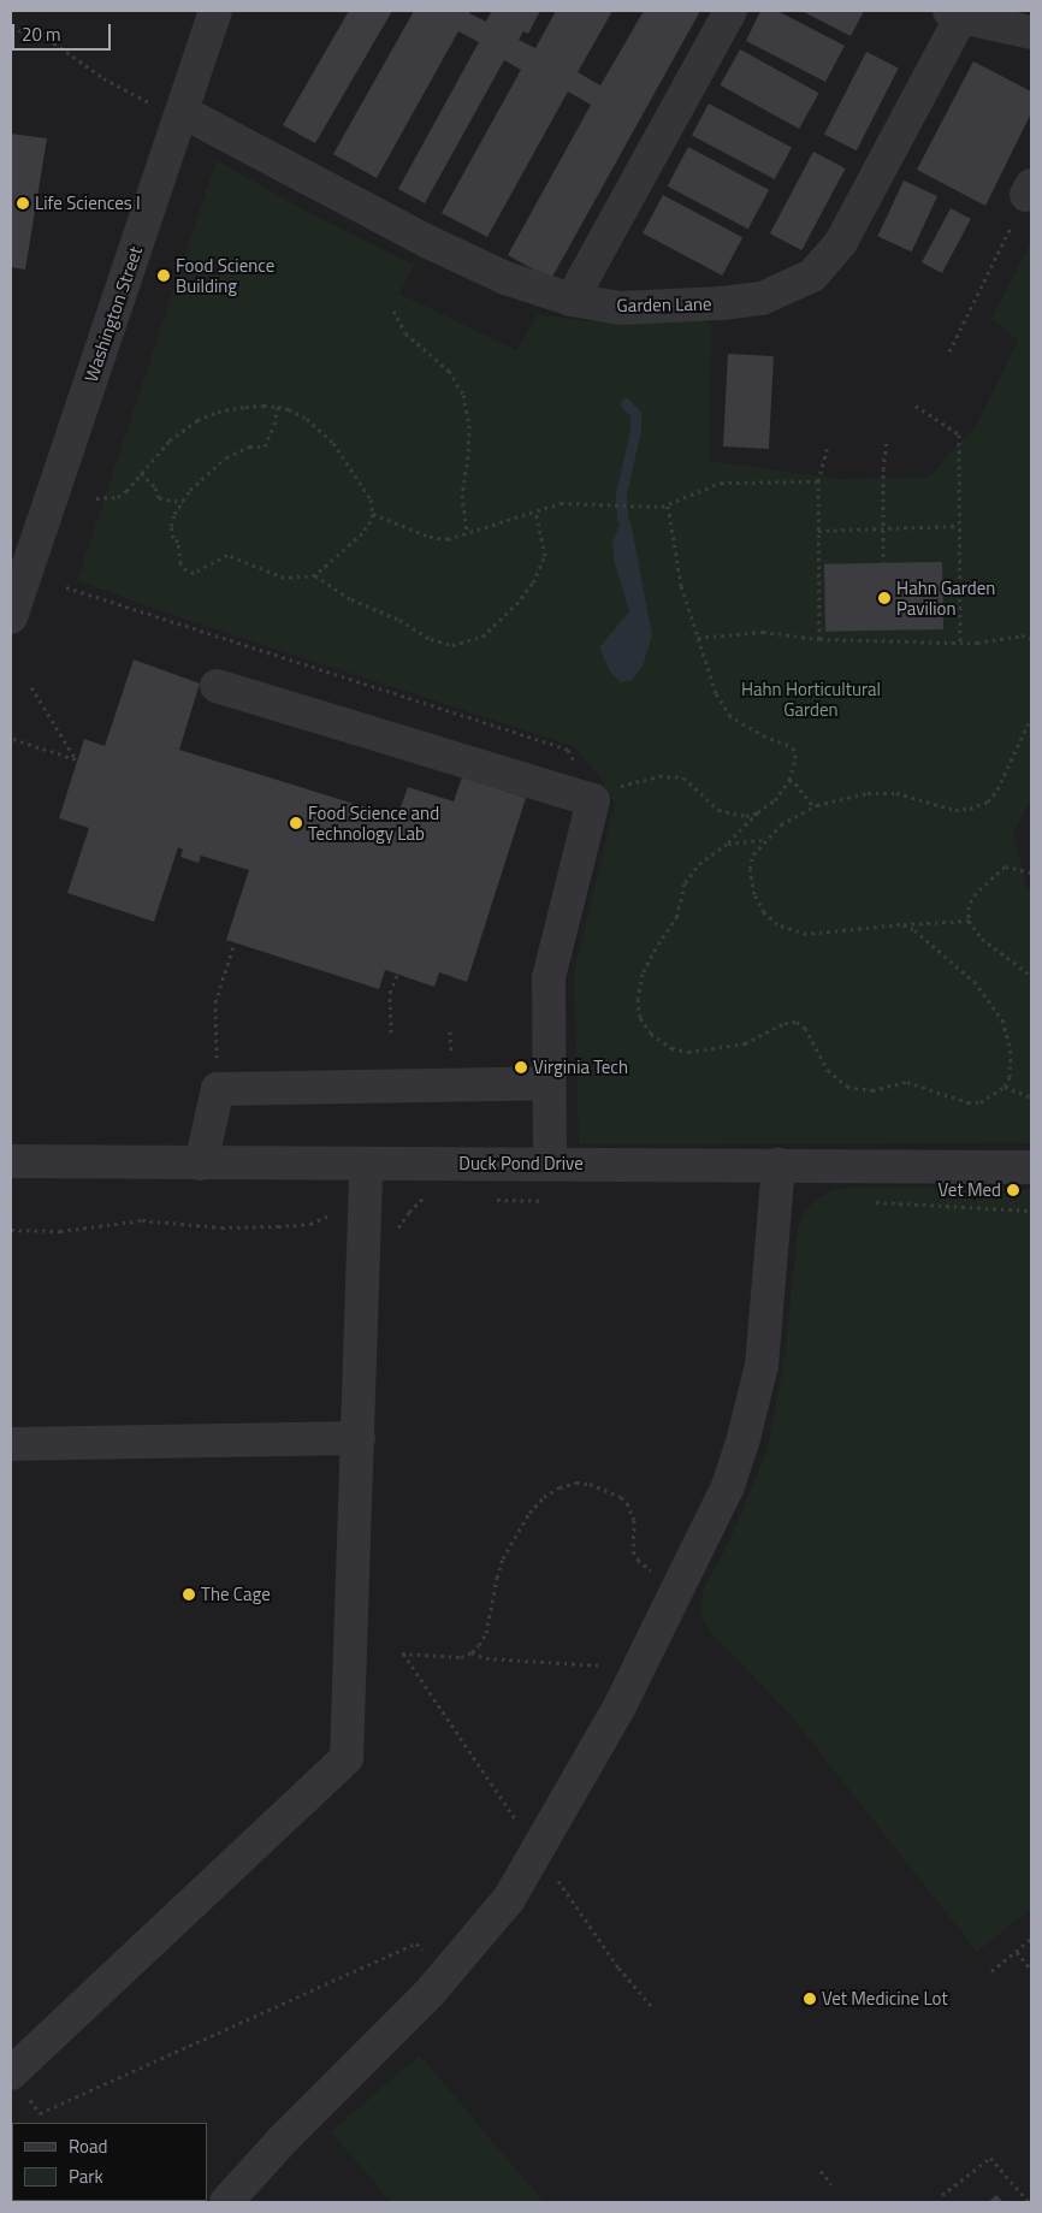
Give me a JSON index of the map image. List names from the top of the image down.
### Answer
{
  "streets": {
    "street": ["Garden Lane", "Washington Street", "Duck Pond Drive"]
  },
  "crossings": [
    ["Garden Lane", "Washington Street"]
  ],
  "parks": ["Hahn Horticultural Garden"],
  "places": [
    "Life Sciences I",
    "Food Science Building",
    "Hahn Garden Pavilion",
    "Food Science and Technology Lab",
    "Virginia Tech",
    "Vet Med",
    "The Cage",
    "Vet Medicine Lot"
  ],
  "legend": ["Road", "Park"],
  "scale_bar": "20 m"
}
